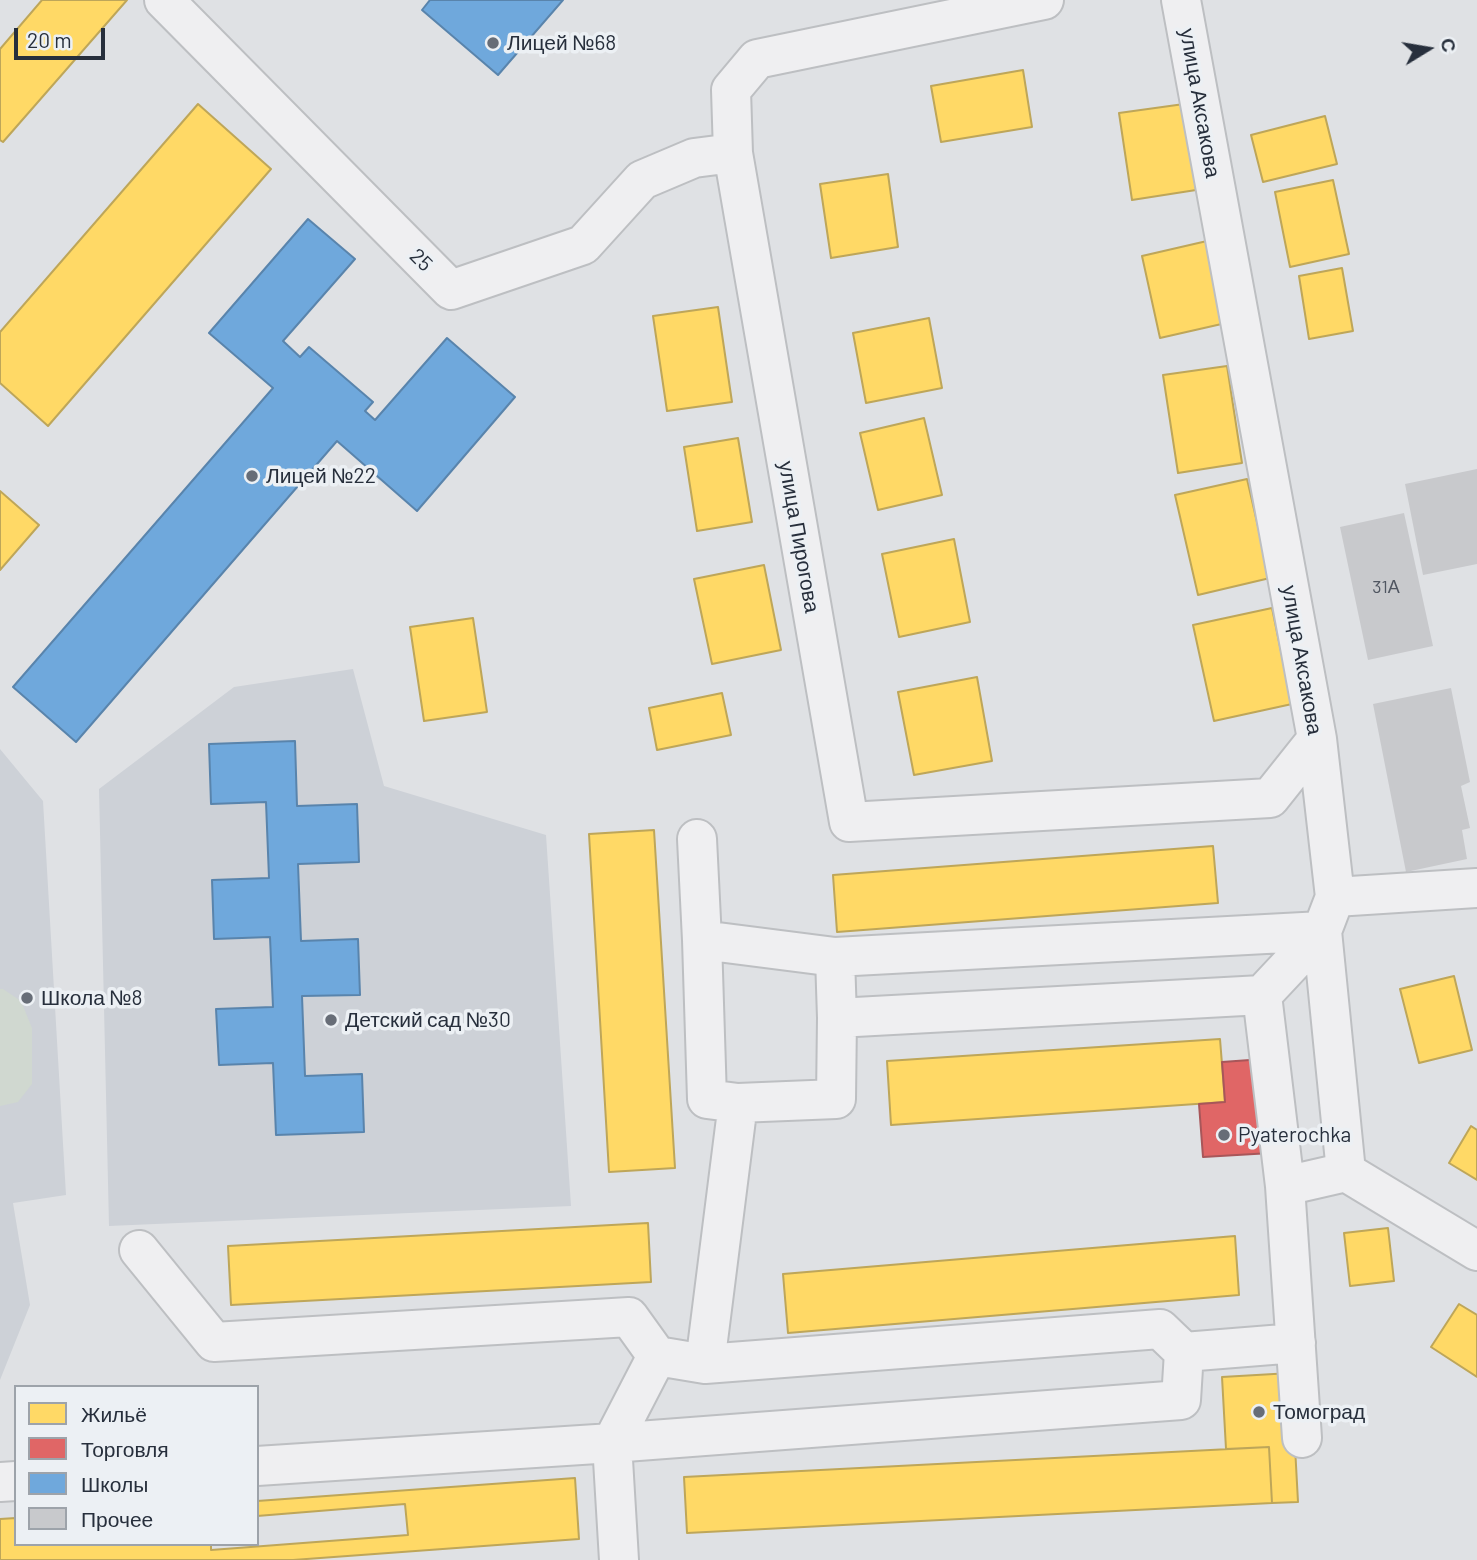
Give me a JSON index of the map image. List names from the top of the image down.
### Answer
{
  "streets": {
    "street": ["улица Аксакова", "25", "улица Пирогова"]
  },
  "crossings": [
    ["улица Аксакова", "улица Пирогова"],
    ["25", "улица Пирогова"]
  ],
  "places": [
    "Лицей №68",
    "Лицей №22",
    "Школа №8",
    "Детский сад №30",
    "Pyaterochka",
    "Томоград"
  ],
  "house_numbers": ["31А"],
  "legend": [
    "Жильё",
    "Торговля",
    "Школы",
    "Прочее"
  ],
  "scale_bar": "20 m",
  "north": "right"
}
